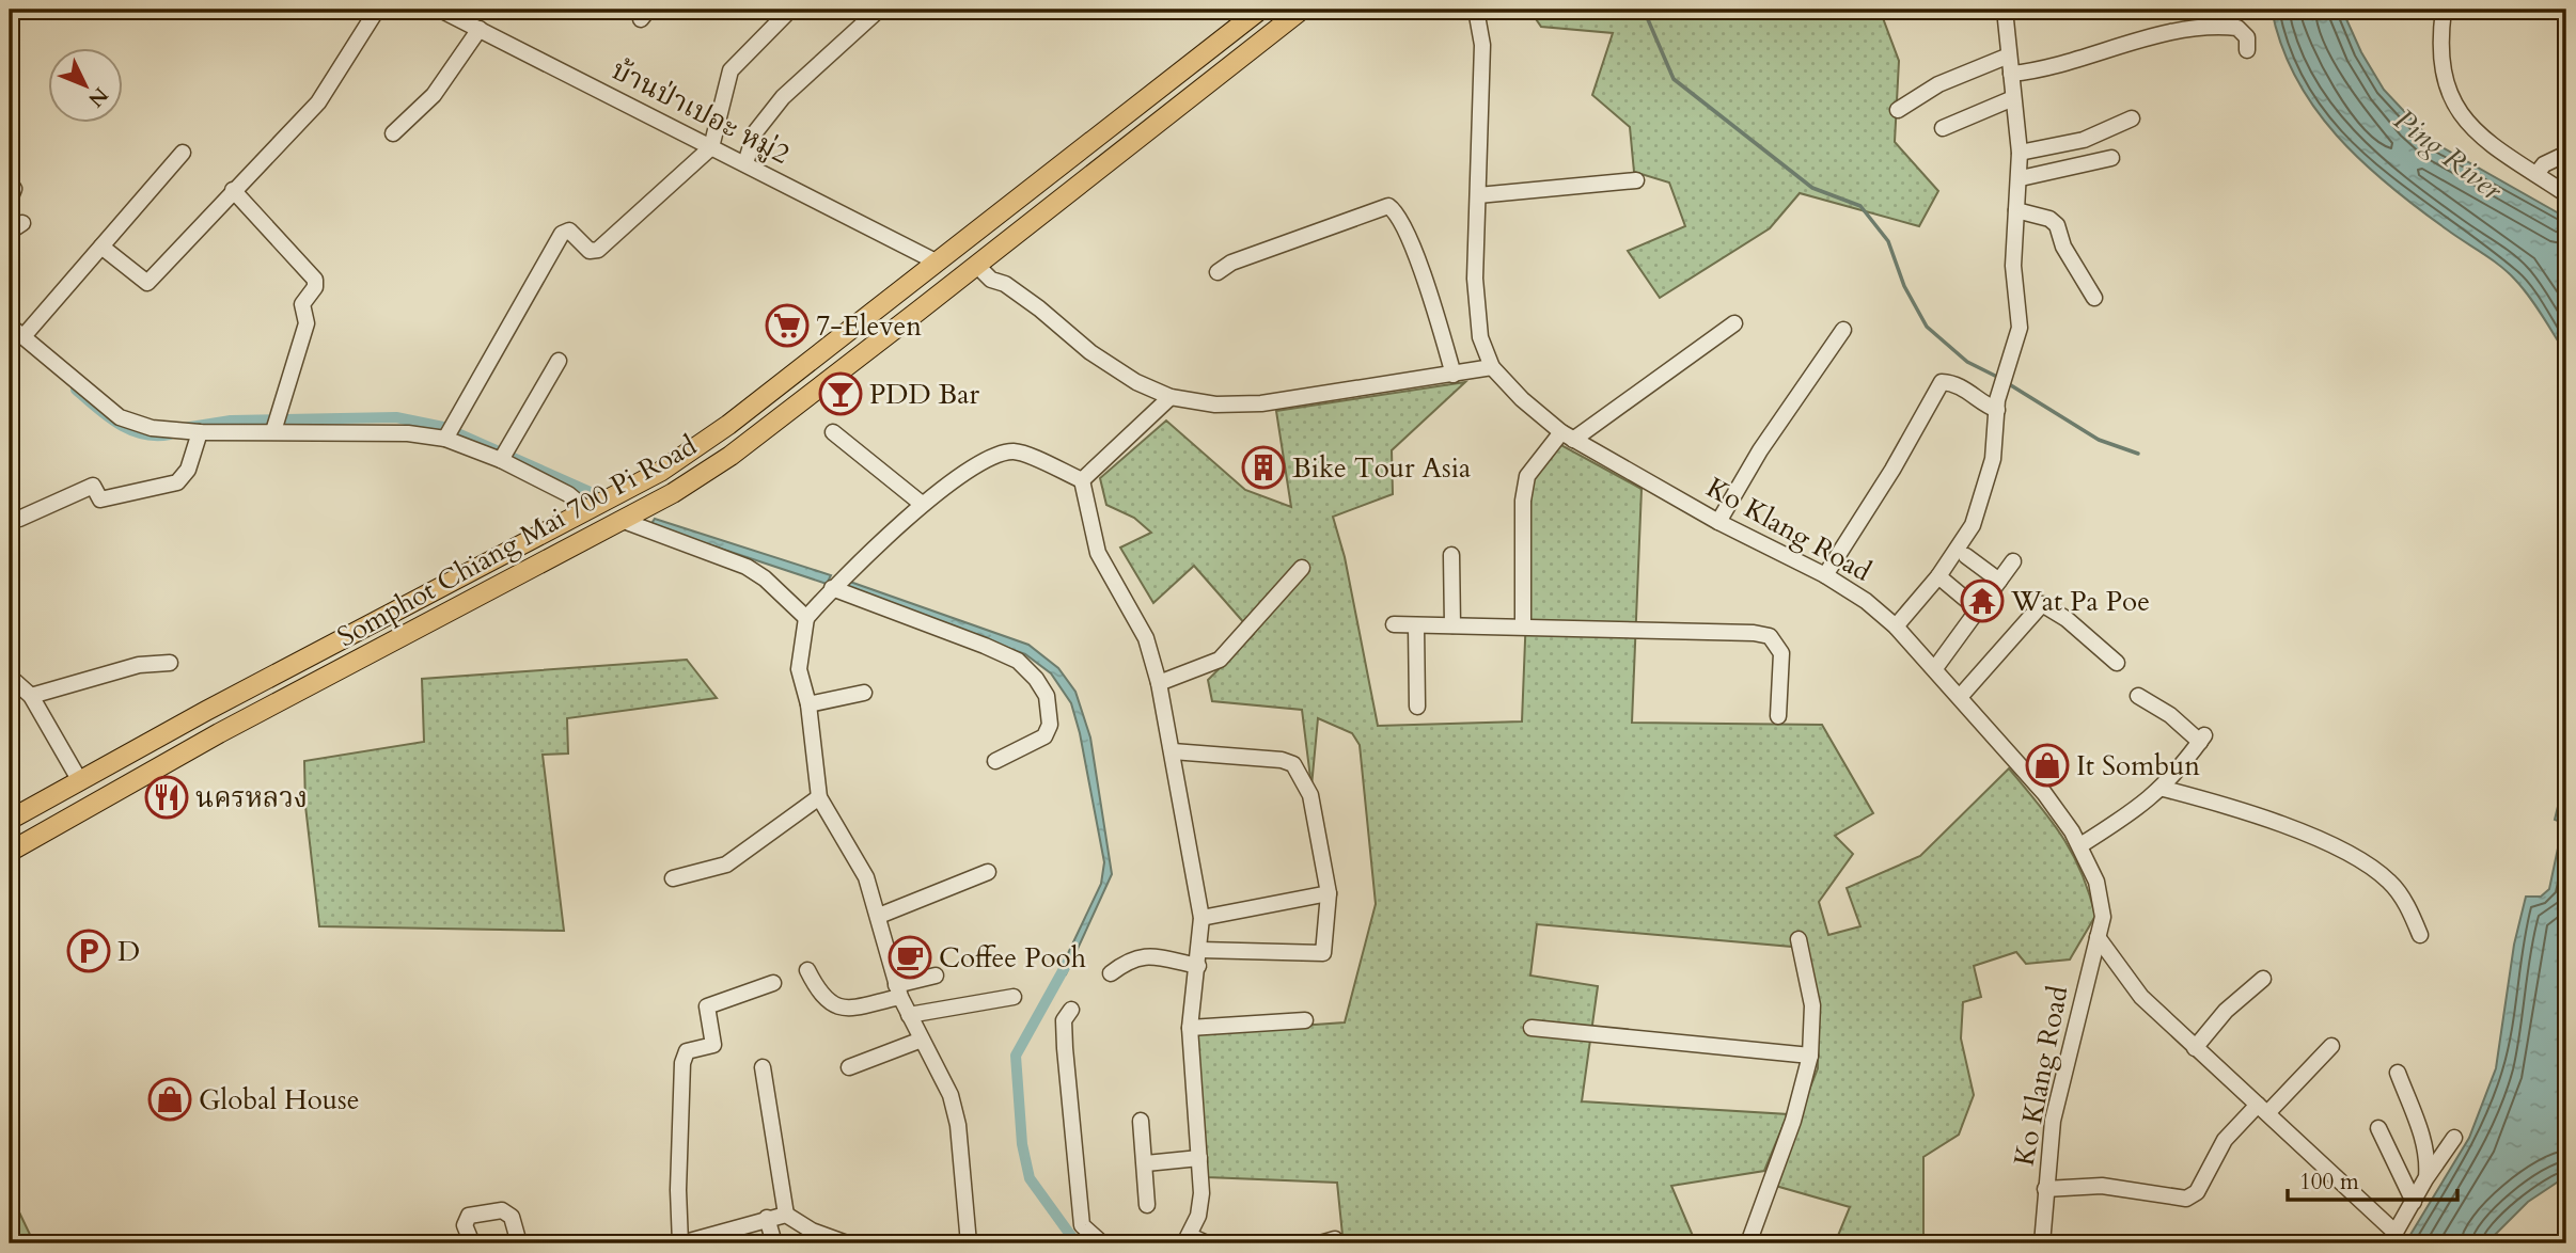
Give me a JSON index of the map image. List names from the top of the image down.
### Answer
{
  "streets": {
    "main road": ["Somphot Chiang Mai 700 Pi Road"],
    "street": ["บ้านป่าเปอะ หมู่2", "Ko Klang Road"]
  },
  "crossings": [
    ["บ้านป่าเปอะ หมู่2", "Somphot Chiang Mai 700 Pi Road"]
  ],
  "water": ["Ping River"],
  "places": {
    "supermarket": ["7-Eleven"],
    "bar": ["PDD Bar"],
    "building": ["Bike Tour Asia"],
    "temple": ["Wat Pa Poe"],
    "shop": ["It Sombun", "Global House"],
    "restaurant": ["นครหลวง"],
    "parking": ["D"],
    "cafe": ["Coffee Pooh"]
  },
  "scale_bar": "100 m",
  "north": "bottom right"
}
